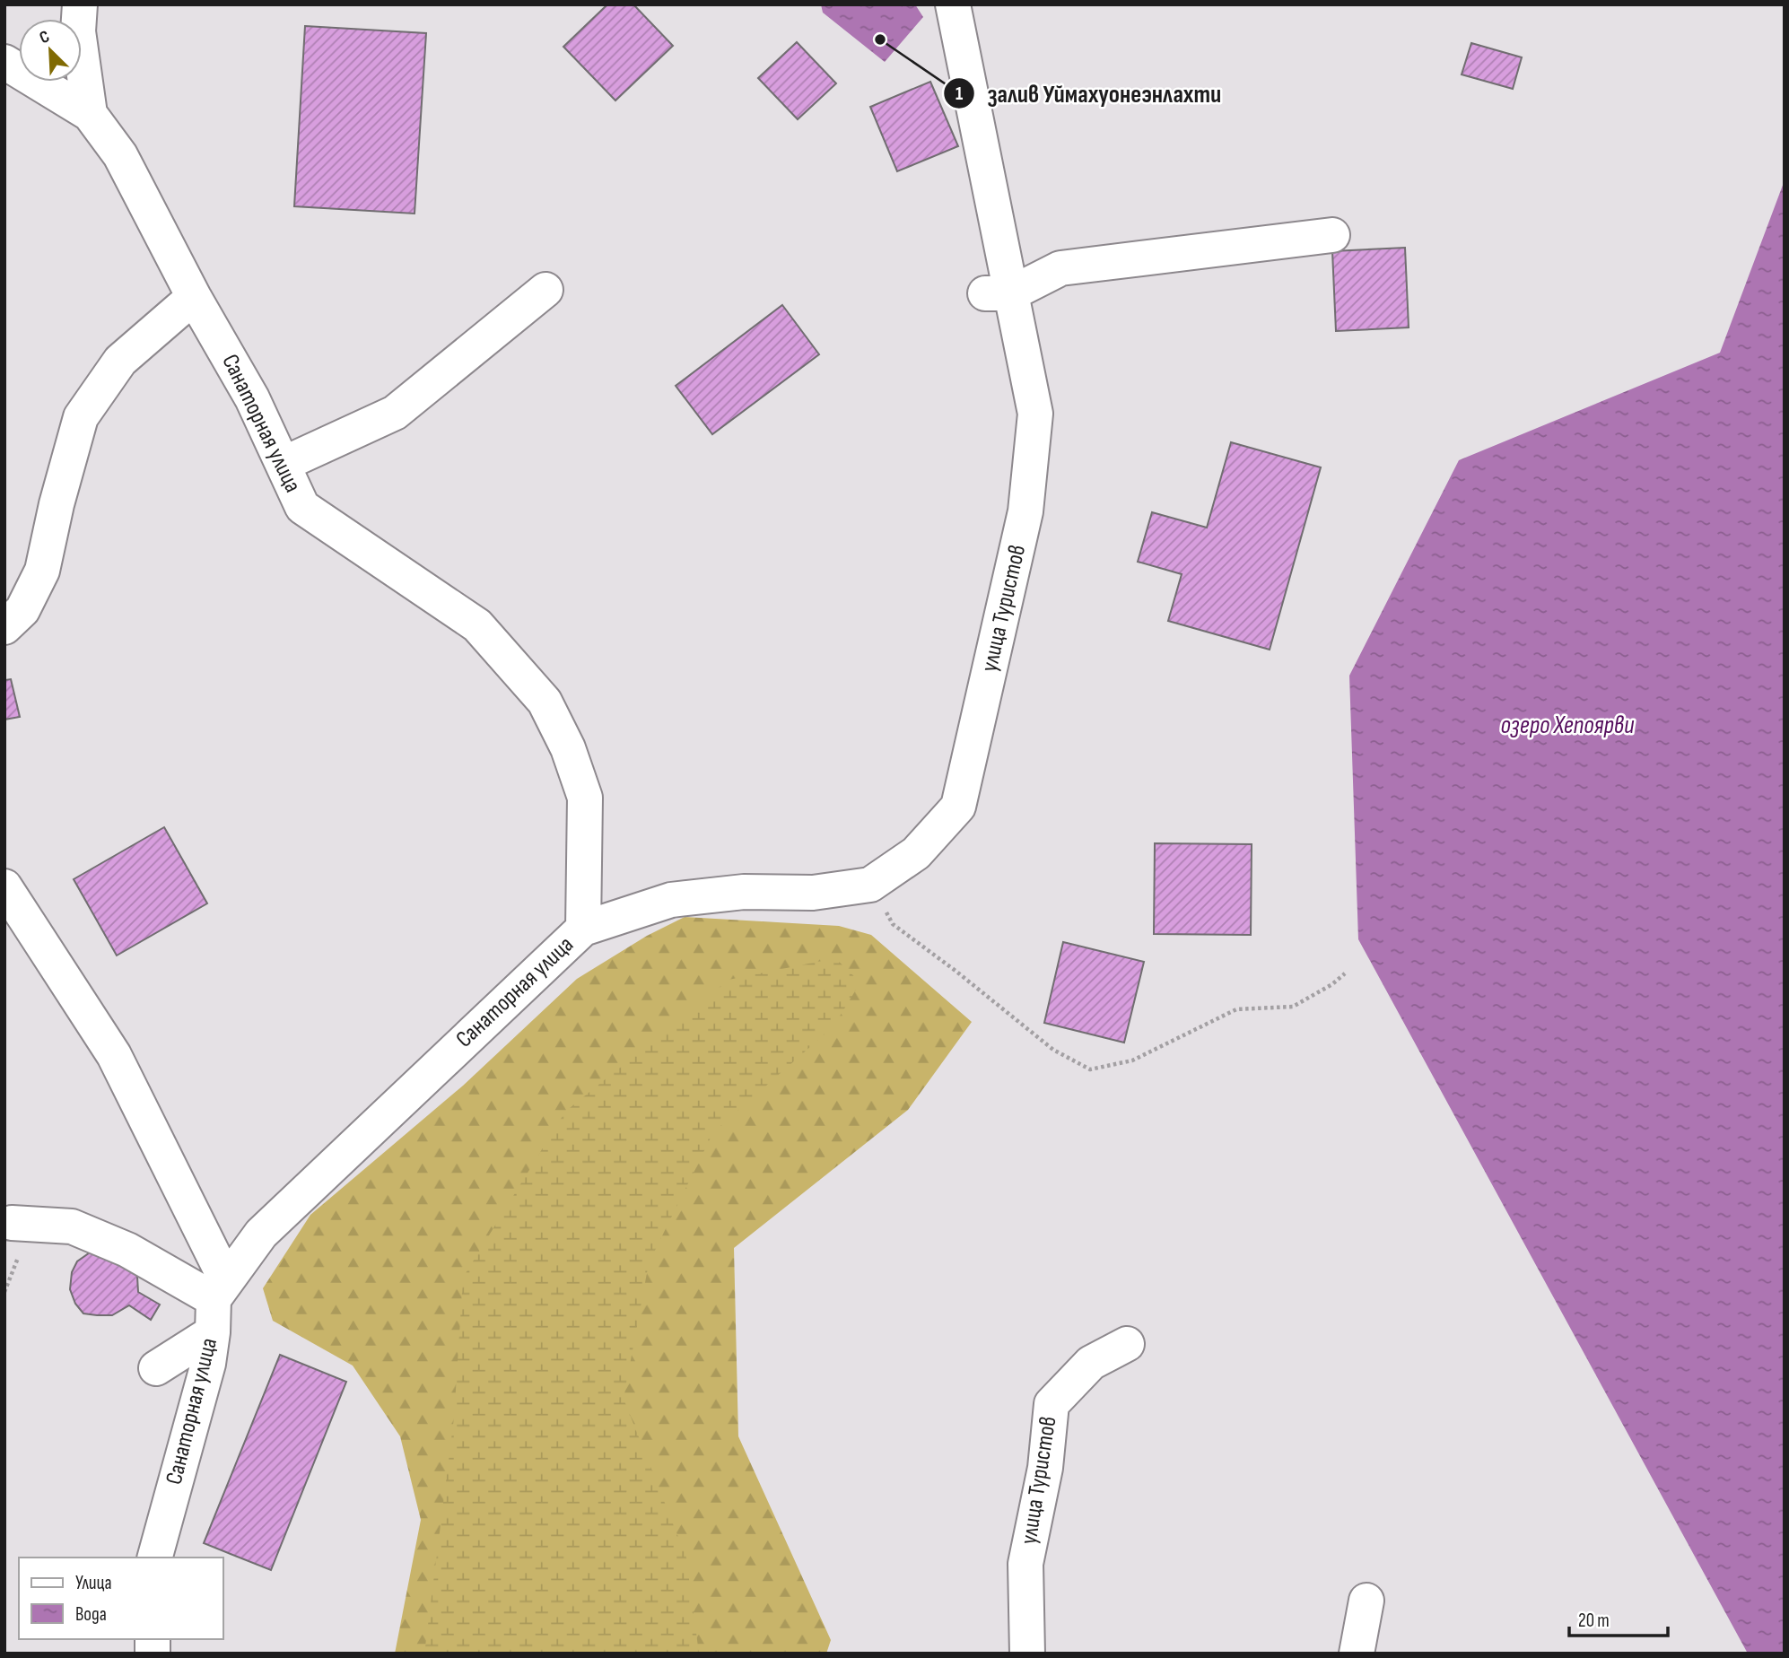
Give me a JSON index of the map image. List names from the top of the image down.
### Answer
{
  "streets": {
    "street": ["Санаторная улица", "улица Туристов"]
  },
  "crossings": [
    ["Санаторная улица", "улица Туристов"]
  ],
  "water": ["озеро Хепоярви"],
  "places": ["залив Уймахуонеэнлахти"],
  "legend": ["Улица", "Вода"],
  "scale_bar": "20 m",
  "north": "top left"
}
